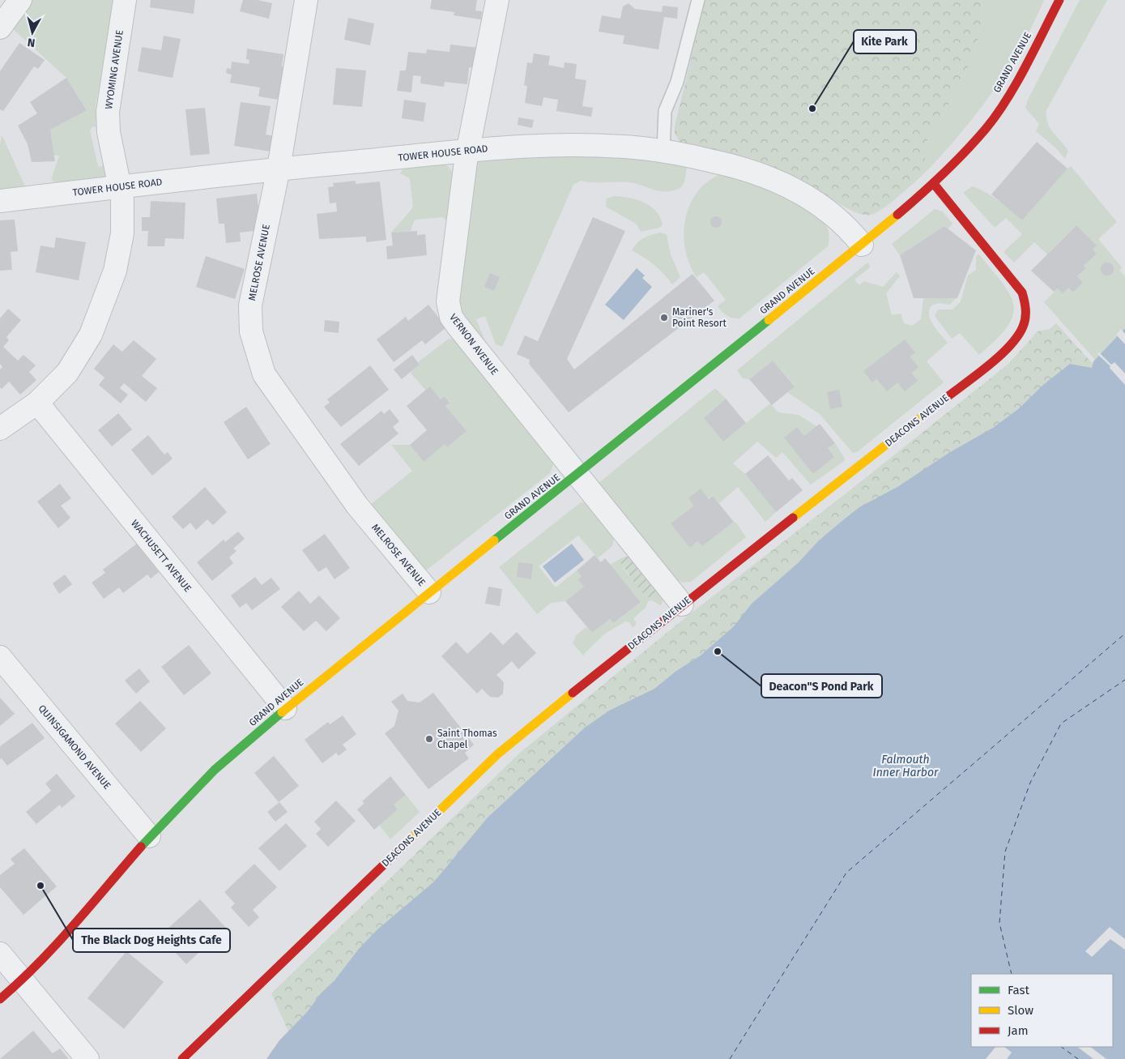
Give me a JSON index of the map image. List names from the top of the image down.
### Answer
{
  "streets": {
    "main road": ["GRAND AVENUE", "DEACONS AVENUE"],
    "street": [
      "WYOMING AVENUE",
      "TOWER HOUSE ROAD",
      "MELROSE AVENUE",
      "VERNON AVENUE",
      "WACHUSETT AVENUE",
      "QUINSIGAMOND AVENUE"
    ]
  },
  "crossings": [
    ["GRAND AVENUE", "TOWER HOUSE ROAD"],
    ["GRAND AVENUE", "MELROSE AVENUE"],
    ["GRAND AVENUE", "VERNON AVENUE"],
    ["GRAND AVENUE", "DEACONS AVENUE"],
    ["GRAND AVENUE", "WACHUSETT AVENUE"],
    ["GRAND AVENUE", "QUINSIGAMOND AVENUE"],
    ["WYOMING AVENUE", "TOWER HOUSE ROAD"],
    ["WYOMING AVENUE", "WACHUSETT AVENUE"],
    ["TOWER HOUSE ROAD", "MELROSE AVENUE"],
    ["TOWER HOUSE ROAD", "VERNON AVENUE"],
    ["VERNON AVENUE", "DEACONS AVENUE"]
  ],
  "water": ["Falmouth Inner Harbor"],
  "places": [
    "Kite Park",
    "Mariner's Point Resort",
    "Deacon\"S Pond Park",
    "Saint Thomas Chapel",
    "The Black Dog Heights Cafe"
  ],
  "legend": ["Fast", "Slow", "Jam"],
  "north": "bottom"
}
